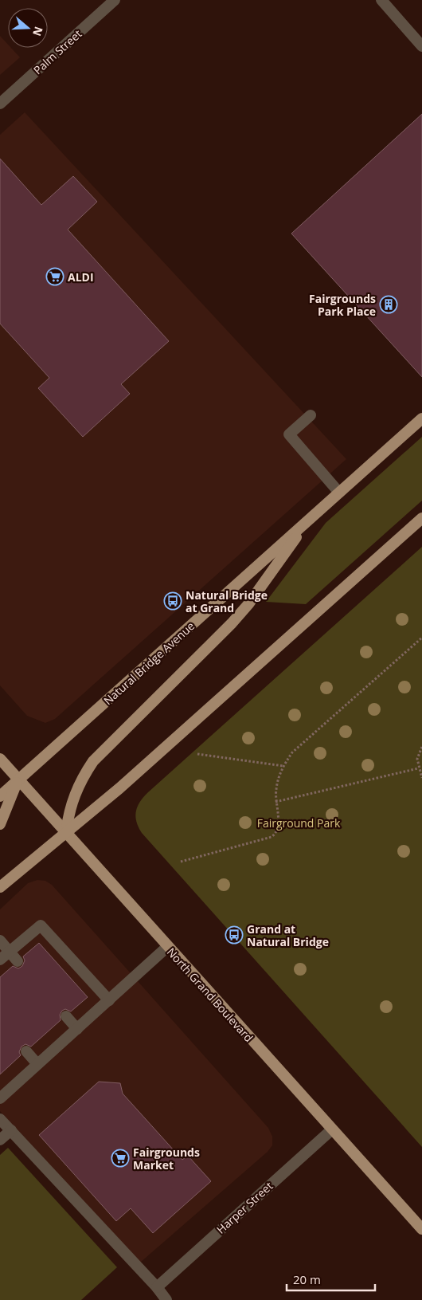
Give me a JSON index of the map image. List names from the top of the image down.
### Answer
{
  "streets": {
    "main road": ["Natural Bridge Avenue", "North Grand Boulevard"],
    "street": ["Palm Street", "Harper Street"]
  },
  "crossings": [
    ["Natural Bridge Avenue", "North Grand Boulevard"],
    ["North Grand Boulevard", "Harper Street"]
  ],
  "parks": ["Fairground Park"],
  "places": {
    "supermarket": ["ALDI", "Fairgrounds Market"],
    "building": ["Fairgrounds Park Place"],
    "bus stop": ["Natural Bridge at Grand", "Grand at Natural Bridge"]
  },
  "scale_bar": "20 m",
  "north": "right"
}
